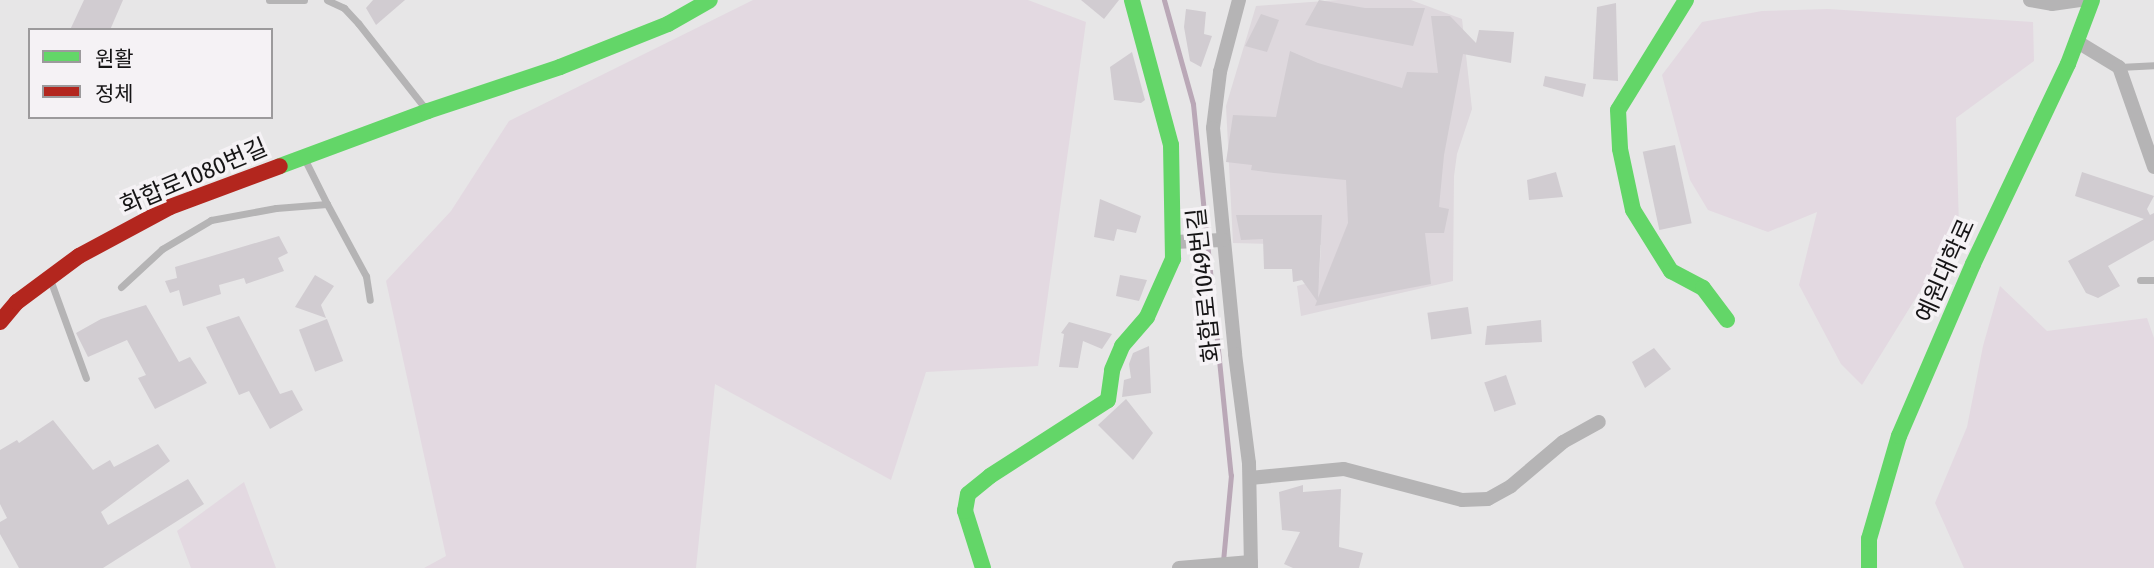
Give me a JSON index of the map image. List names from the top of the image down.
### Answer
{
  "streets": {
    "street": ["화합로1080번길", "예원대학로", "화합로1049번길"]
  },
  "legend": ["원활", "정체"]
}
